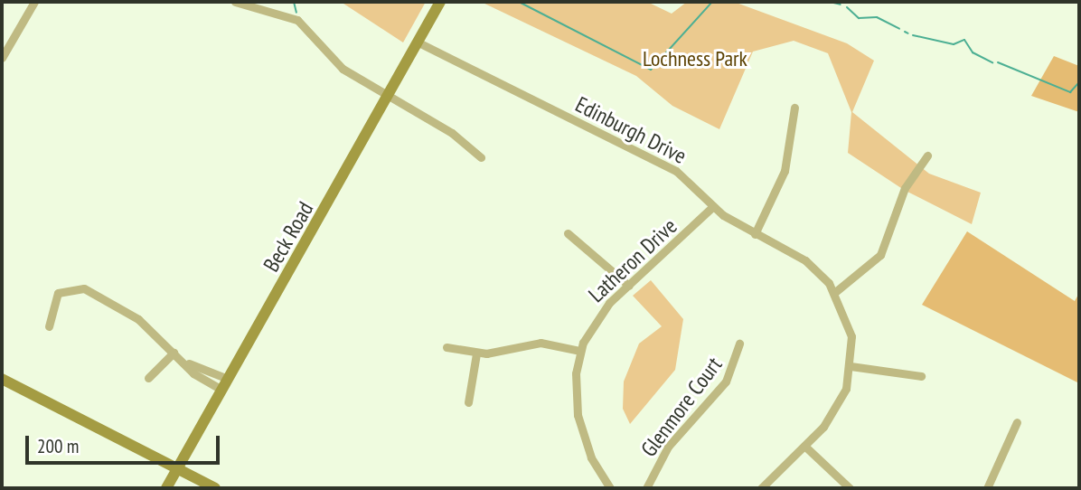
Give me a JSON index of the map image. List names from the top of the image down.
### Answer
{
  "streets": {
    "main road": ["Beck Road"],
    "street": ["Edinburgh Drive", "Latheron Drive", "Glenmore Court"]
  },
  "crossings": [
    ["Edinburgh Drive", "Beck Road"],
    ["Edinburgh Drive", "Latheron Drive"]
  ],
  "parks": ["Lochness Park"],
  "scale_bar": "200 m"
}
